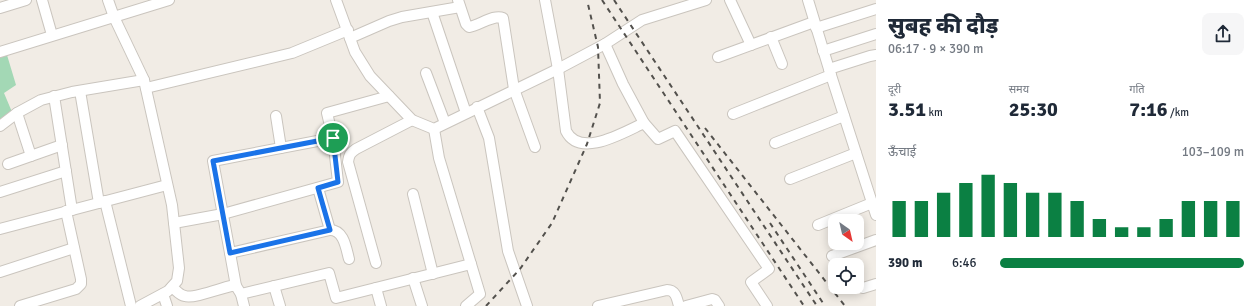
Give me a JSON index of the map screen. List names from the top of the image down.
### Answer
{
  "north": "bottom right",
  "page": {
    "heading": ["सुबह की दौड़", "06:17 · 9 × 390 m"],
    "stats": [
      ["दूरी", "3.51 km"],
      ["समय", "25:30"],
      ["गति", "7:16 /km"]
    ],
    "chart": ["ऊँचाई", "103–109 m"],
    "list": [
      {
        "name": "390 m",
        "note": "6:46"
      }
    ]
  }
}
